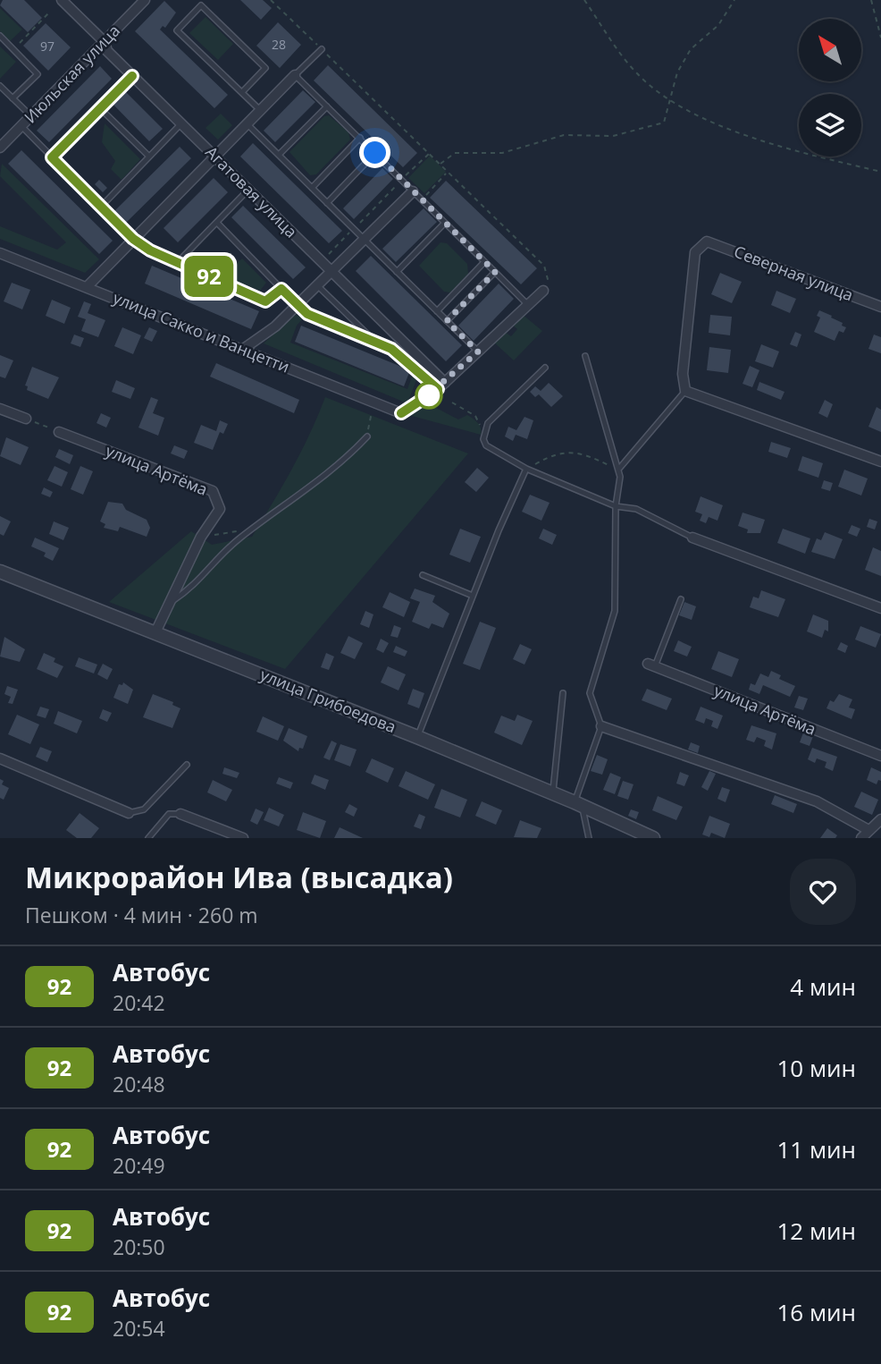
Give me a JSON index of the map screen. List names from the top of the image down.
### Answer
{
  "streets": {
    "street": [
      "Июльская улица",
      "Агатовая улица",
      "Северная улица",
      "улица Сакко и Ванцетти",
      "улица Артёма",
      "улица Грибоедова"
    ]
  },
  "crossings": [
    ["Июльская улица", "Агатовая улица"],
    ["Агатовая улица", "улица Сакко и Ванцетти"],
    ["улица Артёма", "улица Грибоедова"]
  ],
  "lines": ["bus line 92"],
  "house_numbers": ["28", "97"],
  "north": "top left",
  "page": {
    "on_map": "92",
    "heading": ["Микрорайон Ива (высадка)", "Пешком · 4 мин · 260 m"],
    "list": [
      {
        "mark": "92",
        "name": "Автобус",
        "note": "20:42",
        "value": "4 мин"
      },
      {
        "mark": "92",
        "name": "Автобус",
        "note": "20:48",
        "value": "10 мин"
      },
      {
        "mark": "92",
        "name": "Автобус",
        "note": "20:49",
        "value": "11 мин"
      },
      {
        "mark": "92",
        "name": "Автобус",
        "note": "20:50",
        "value": "12 мин"
      },
      {
        "mark": "92",
        "name": "Автобус",
        "note": "20:54",
        "value": "16 мин"
      }
    ]
  }
}
